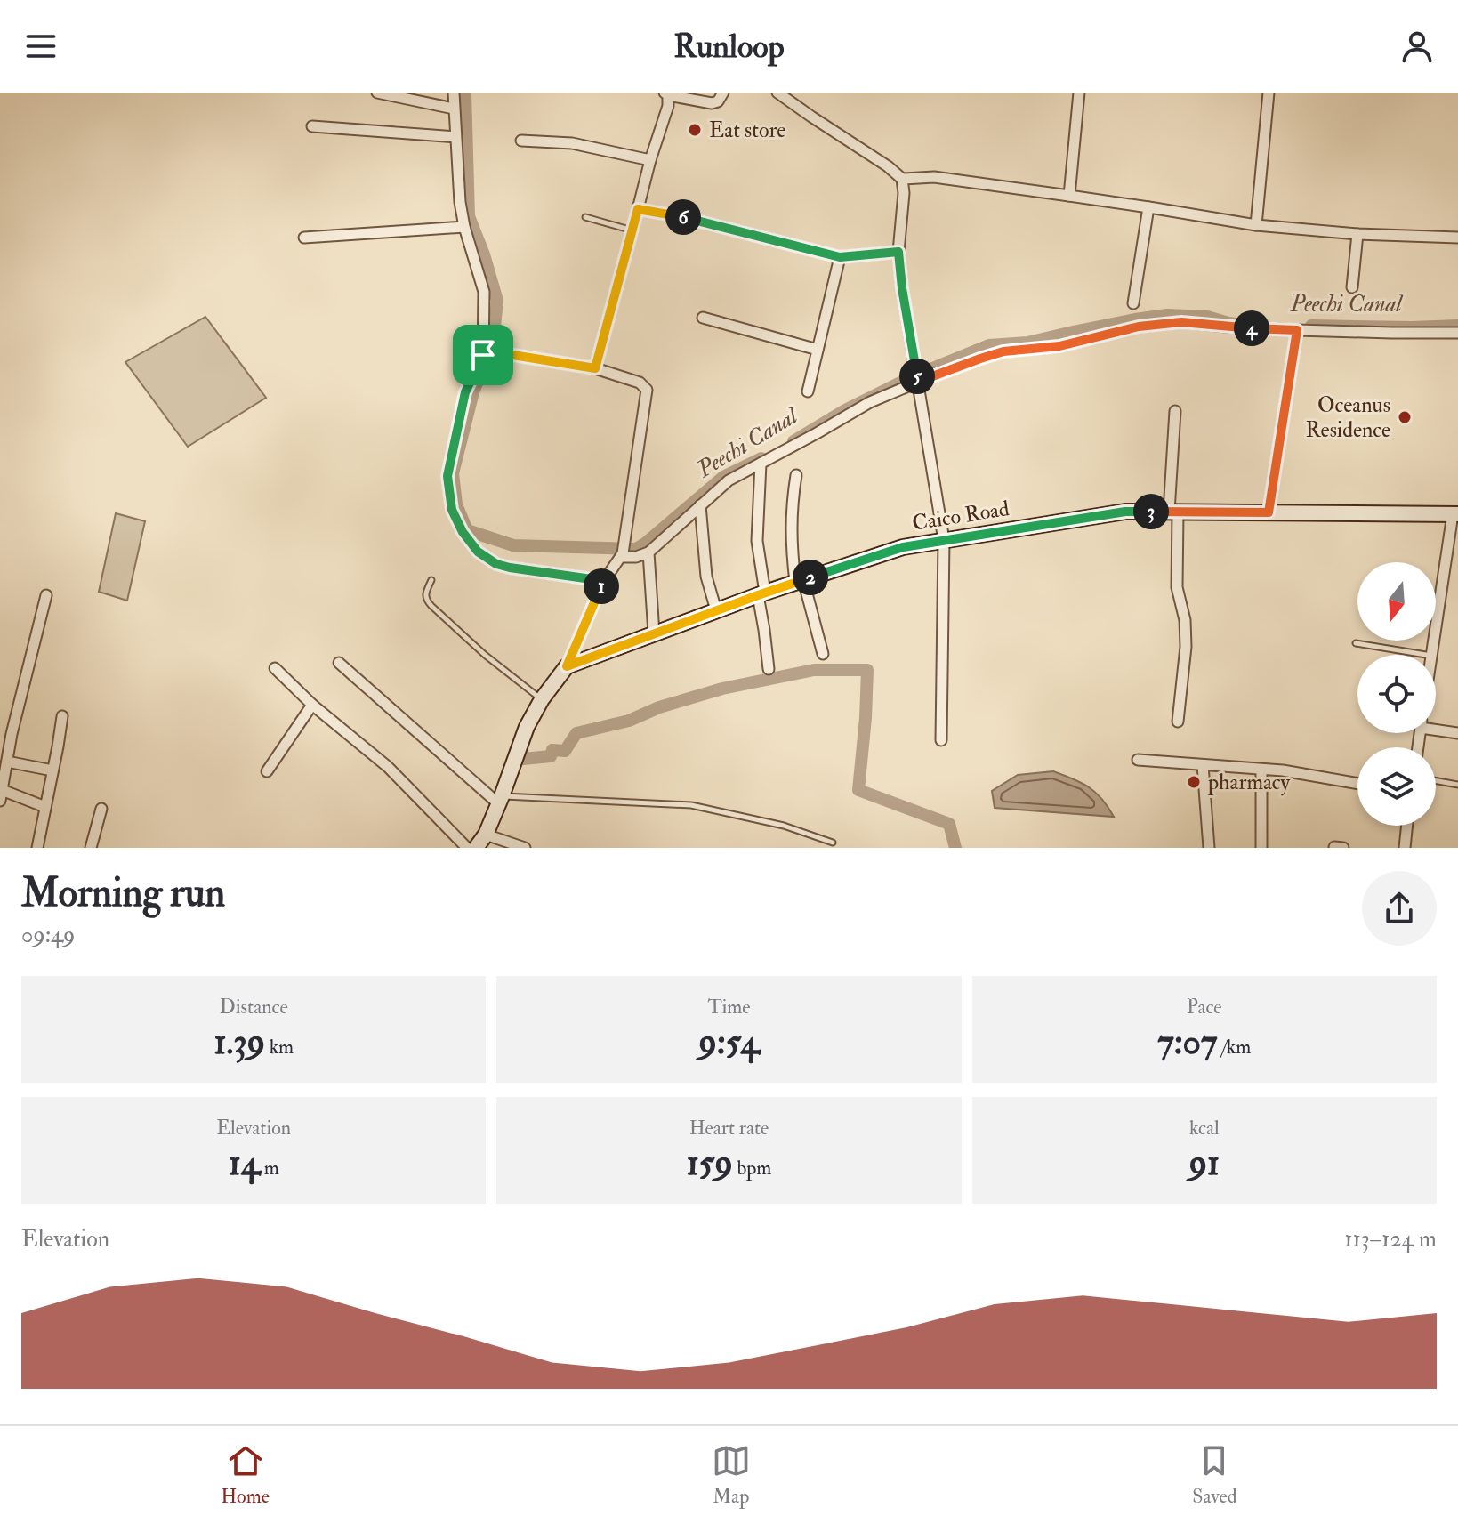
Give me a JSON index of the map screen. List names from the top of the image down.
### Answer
{
  "streets": {
    "street": ["Caico Road"]
  },
  "water": ["Peechi Canal"],
  "places": ["Eat store", "Oceanus Residence", "pharmacy"],
  "north": "bottom",
  "page": {
    "header": "Runloop",
    "pins": [
      "6",
      "4",
      "5",
      "3",
      "2",
      "1"
    ],
    "heading": ["Morning run", "09:49"],
    "stats": [
      ["Distance", "1.39 km"],
      ["Time", "9:54"],
      ["Pace", "7:07 /km"],
      ["Elevation", "14 m"],
      ["Heart rate", "159 bpm"],
      ["kcal", "91"]
    ],
    "chart": ["Elevation", "113–124 m"],
    "tabs": ["Home", "Map", "Saved"]
  }
}
